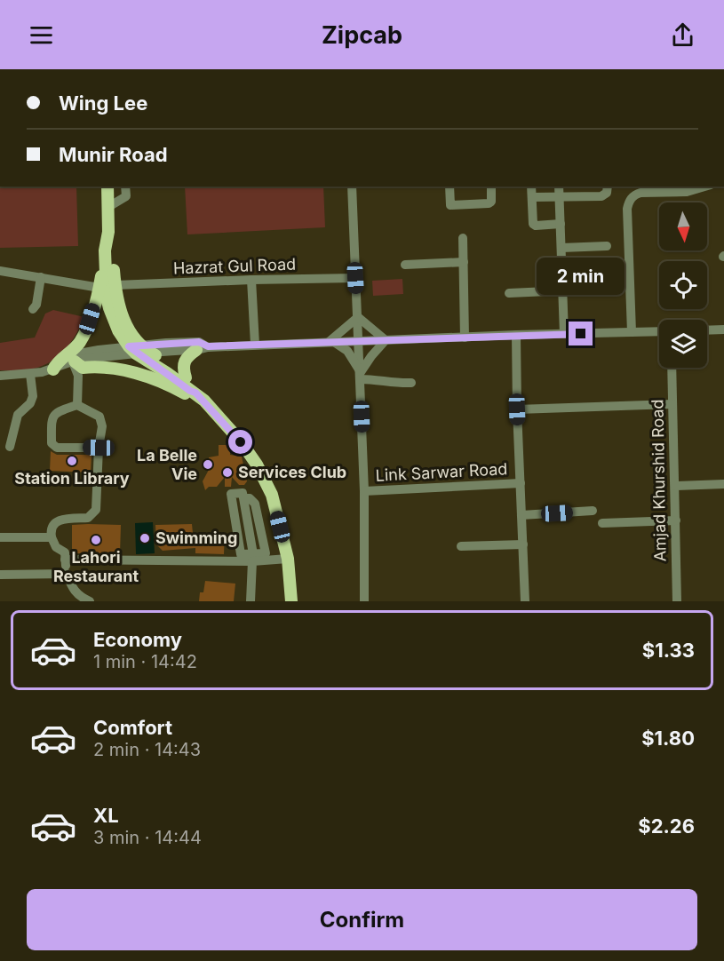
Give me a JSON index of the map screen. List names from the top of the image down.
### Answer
{
  "streets": {
    "street": ["Hazrat Gul Road", "Link Sarwar Road", "Amjad Khurshid Road"]
  },
  "places": [
    "Station Library",
    "La Belle Vie",
    "Services Club",
    "Swimming",
    "Lahori Restaurant"
  ],
  "north": "bottom",
  "page": {
    "header": "Zipcab",
    "banner": ["Wing Lee", "Munir Road"],
    "bubble": "2 min",
    "list": [
      {
        "name": "Economy",
        "note": "1 min · 14:42",
        "value": "$1.33"
      },
      {
        "name": "Comfort",
        "note": "2 min · 14:43",
        "value": "$1.80"
      },
      {
        "name": "XL",
        "note": "3 min · 14:44",
        "value": "$2.26"
      }
    ],
    "buttons": "Confirm"
  }
}
